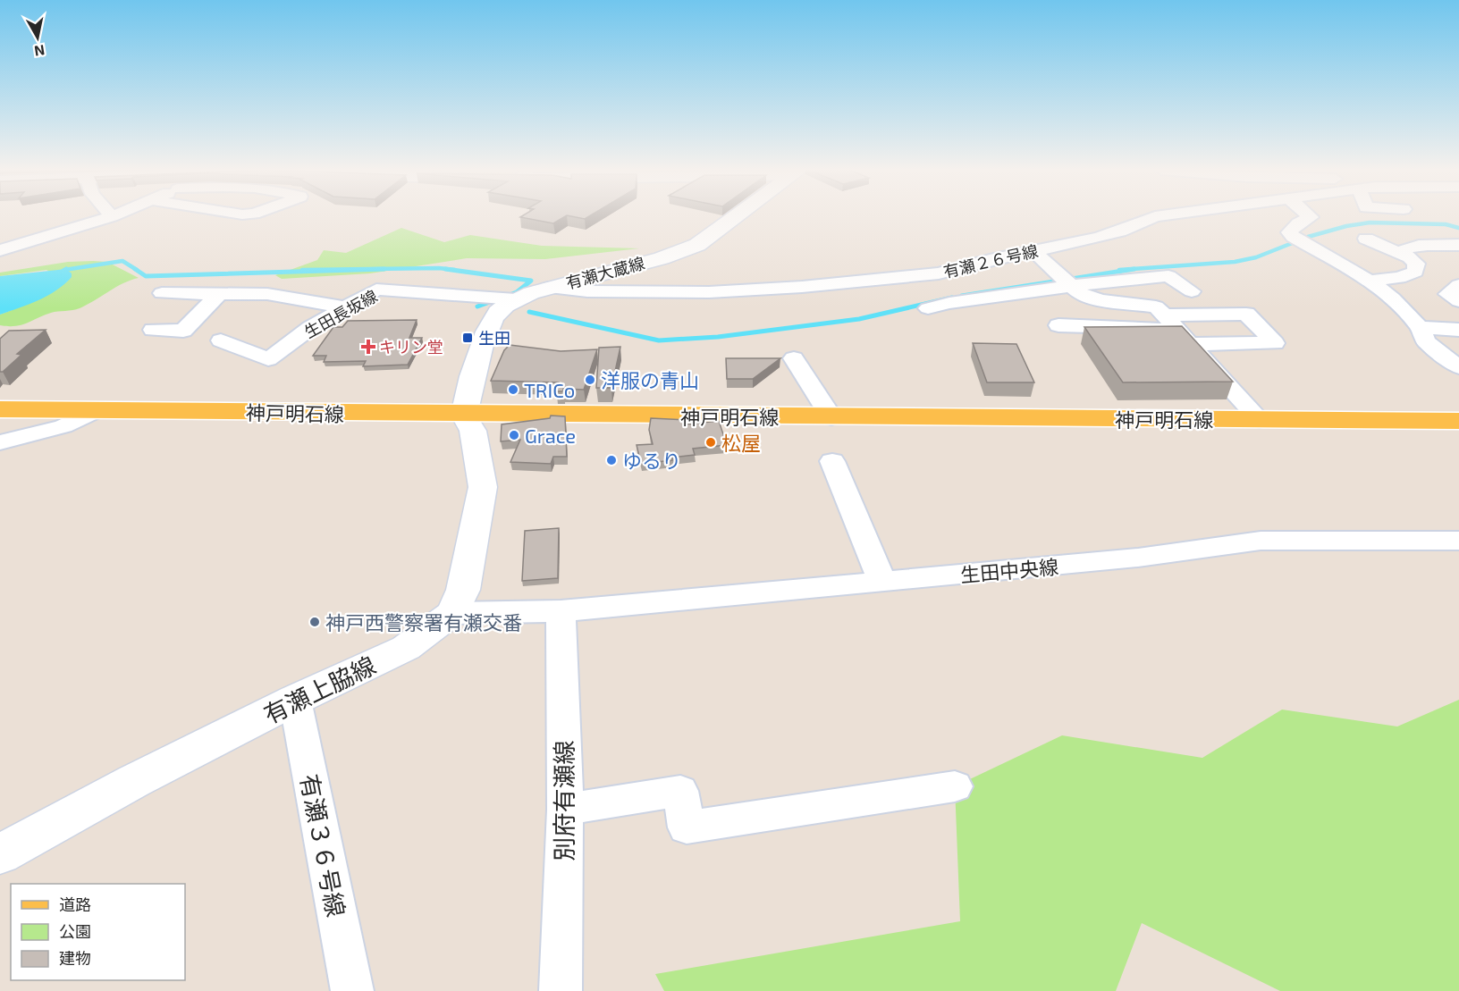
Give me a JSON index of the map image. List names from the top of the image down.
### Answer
{
  "streets": {
    "main road": ["神戸明石線"],
    "street": [
      "有瀬２６号線",
      "有瀬大蔵線",
      "生田長坂線",
      "生田中央線",
      "有瀬上脇線",
      "別府有瀬線",
      "有瀬３６号線"
    ]
  },
  "crossings": [
    ["有瀬２６号線", "有瀬大蔵線"],
    ["有瀬大蔵線", "生田長坂線"],
    ["有瀬大蔵線", "神戸明石線"],
    ["有瀬大蔵線", "有瀬上脇線"],
    ["神戸明石線", "有瀬上脇線"],
    ["生田中央線", "有瀬上脇線"],
    ["生田中央線", "別府有瀬線"],
    ["有瀬上脇線", "有瀬３６号線"]
  ],
  "places": {
    "transit": ["生田"],
    "health": ["キリン堂"],
    "other": [
      "洋服の青山",
      "TRICo",
      "Grace",
      "松屋",
      "ゆるり",
      "神戸西警察署有瀬交番"
    ]
  },
  "legend": ["道路", "公園", "建物"],
  "north": "bottom"
}
